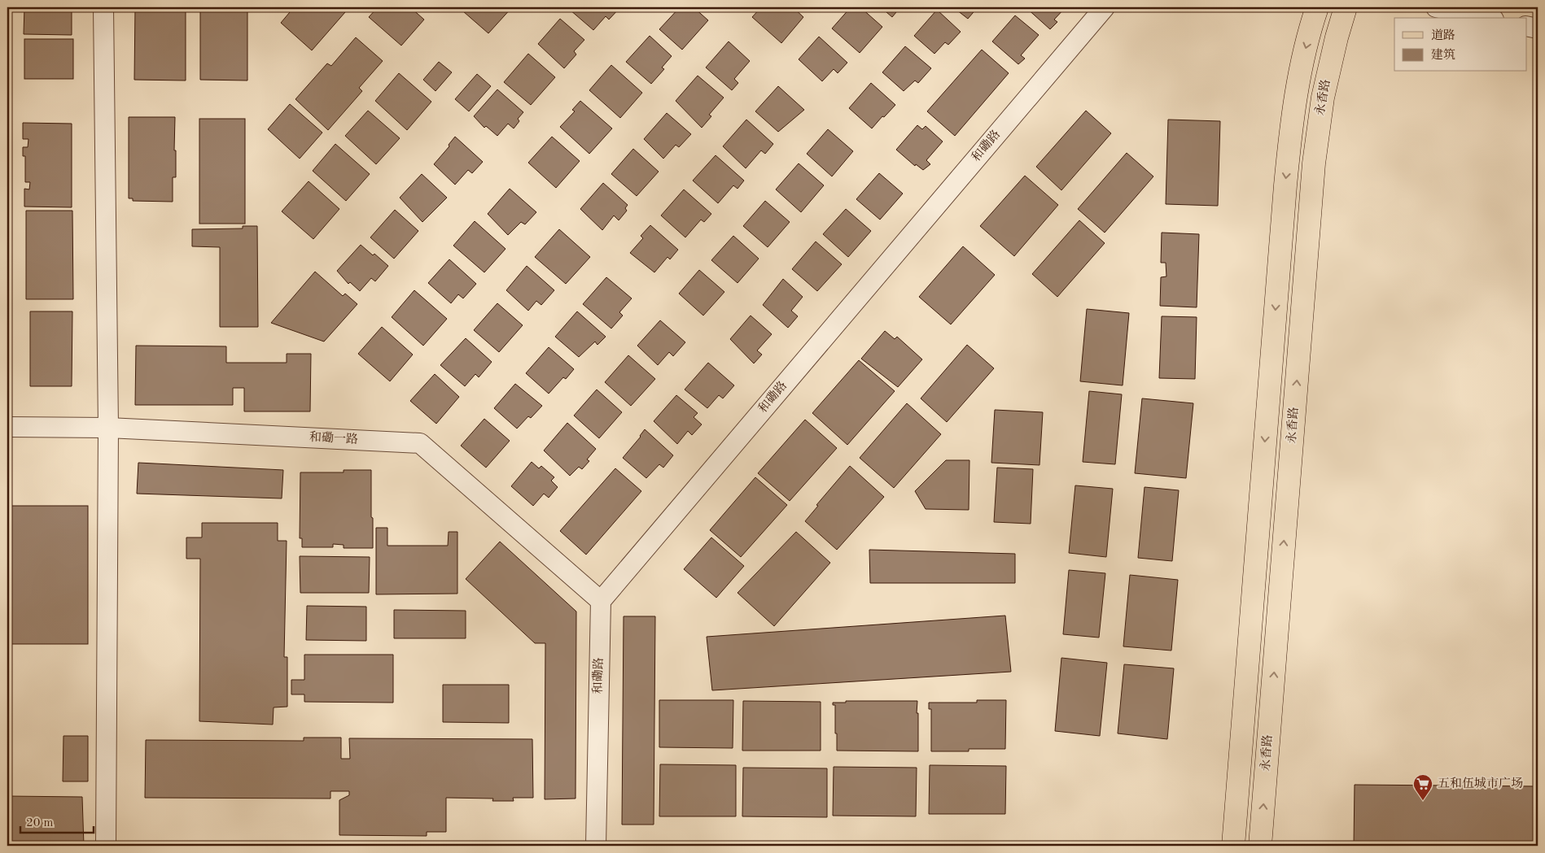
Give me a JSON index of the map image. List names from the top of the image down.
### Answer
{
  "streets": {
    "main road": ["永香路"],
    "street": ["和磡路", "和磡一路"]
  },
  "crossings": [
    ["和磡路", "和磡一路"]
  ],
  "places": {
    "supermarket": ["五和伍城市广场"]
  },
  "legend": ["道路", "建筑"],
  "scale_bar": "20 m"
}
